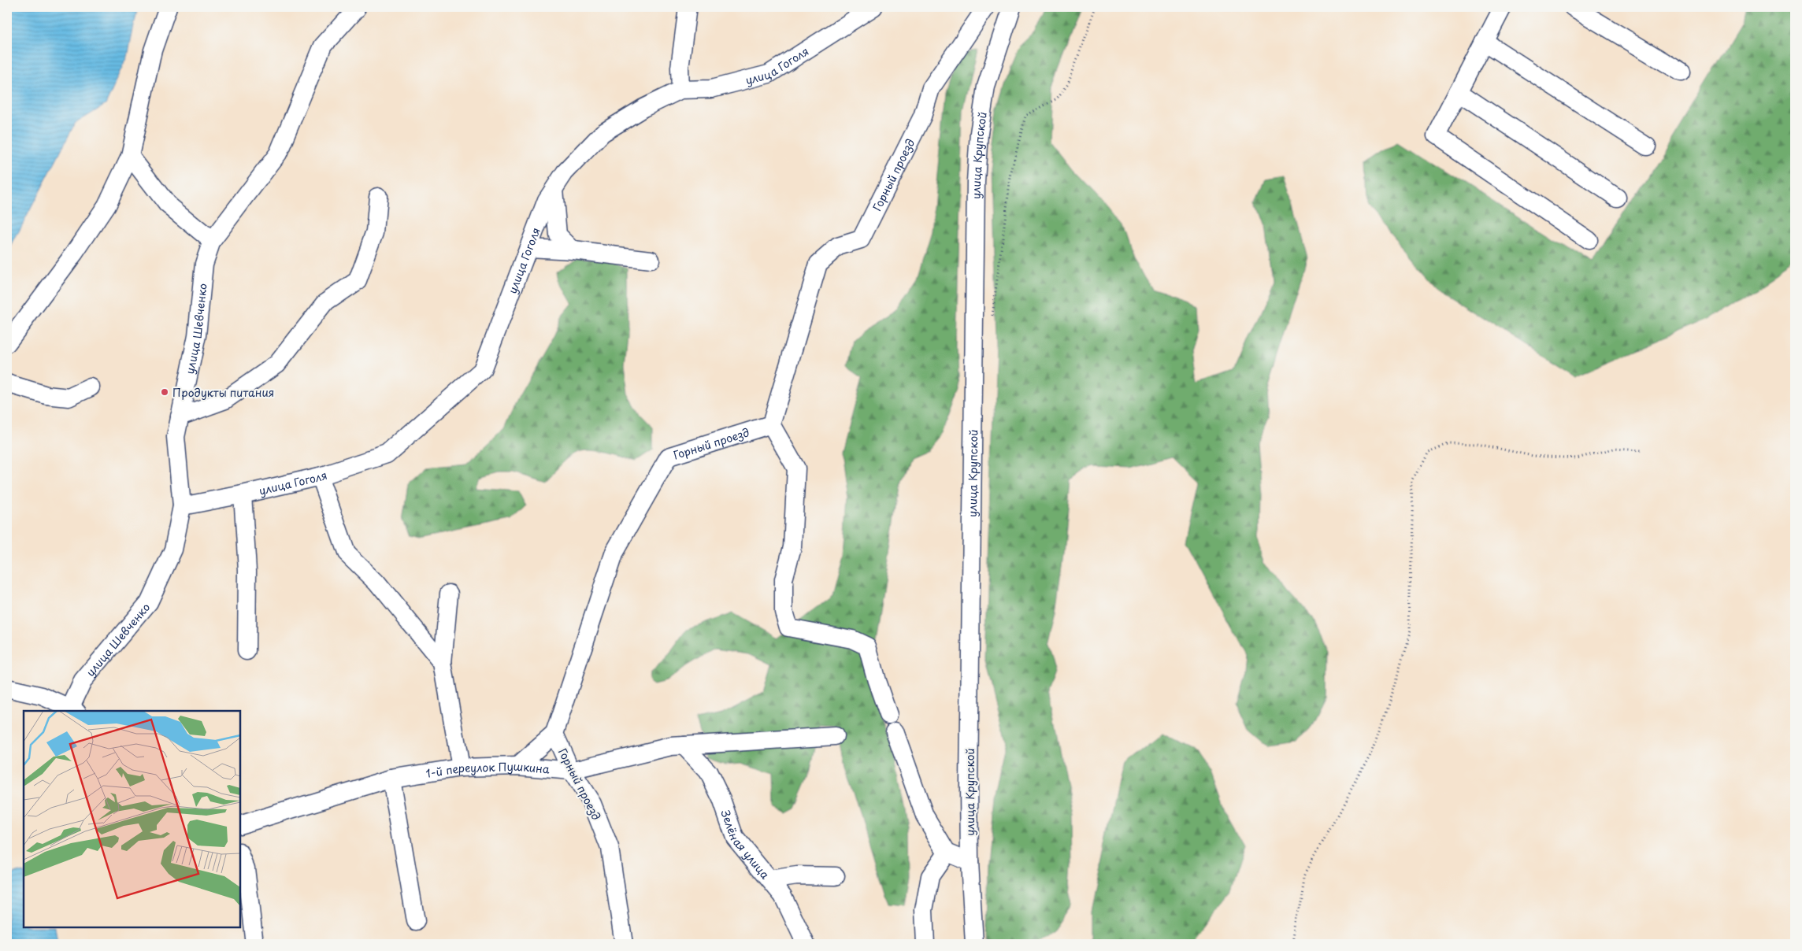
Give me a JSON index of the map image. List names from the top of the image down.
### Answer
{
  "streets": {
    "street": [
      "улица Гоголя",
      "улица Крупской",
      "Горный проезд",
      "улица Шевченко",
      "1-й переулок Пушкина",
      "Зелёная улица"
    ]
  },
  "crossings": [
    ["улица Гоголя", "улица Шевченко"],
    ["Горный проезд", "1-й переулок Пушкина"],
    ["1-й переулок Пушкина", "Зелёная улица"]
  ],
  "places": ["Продукты питания"]
}
